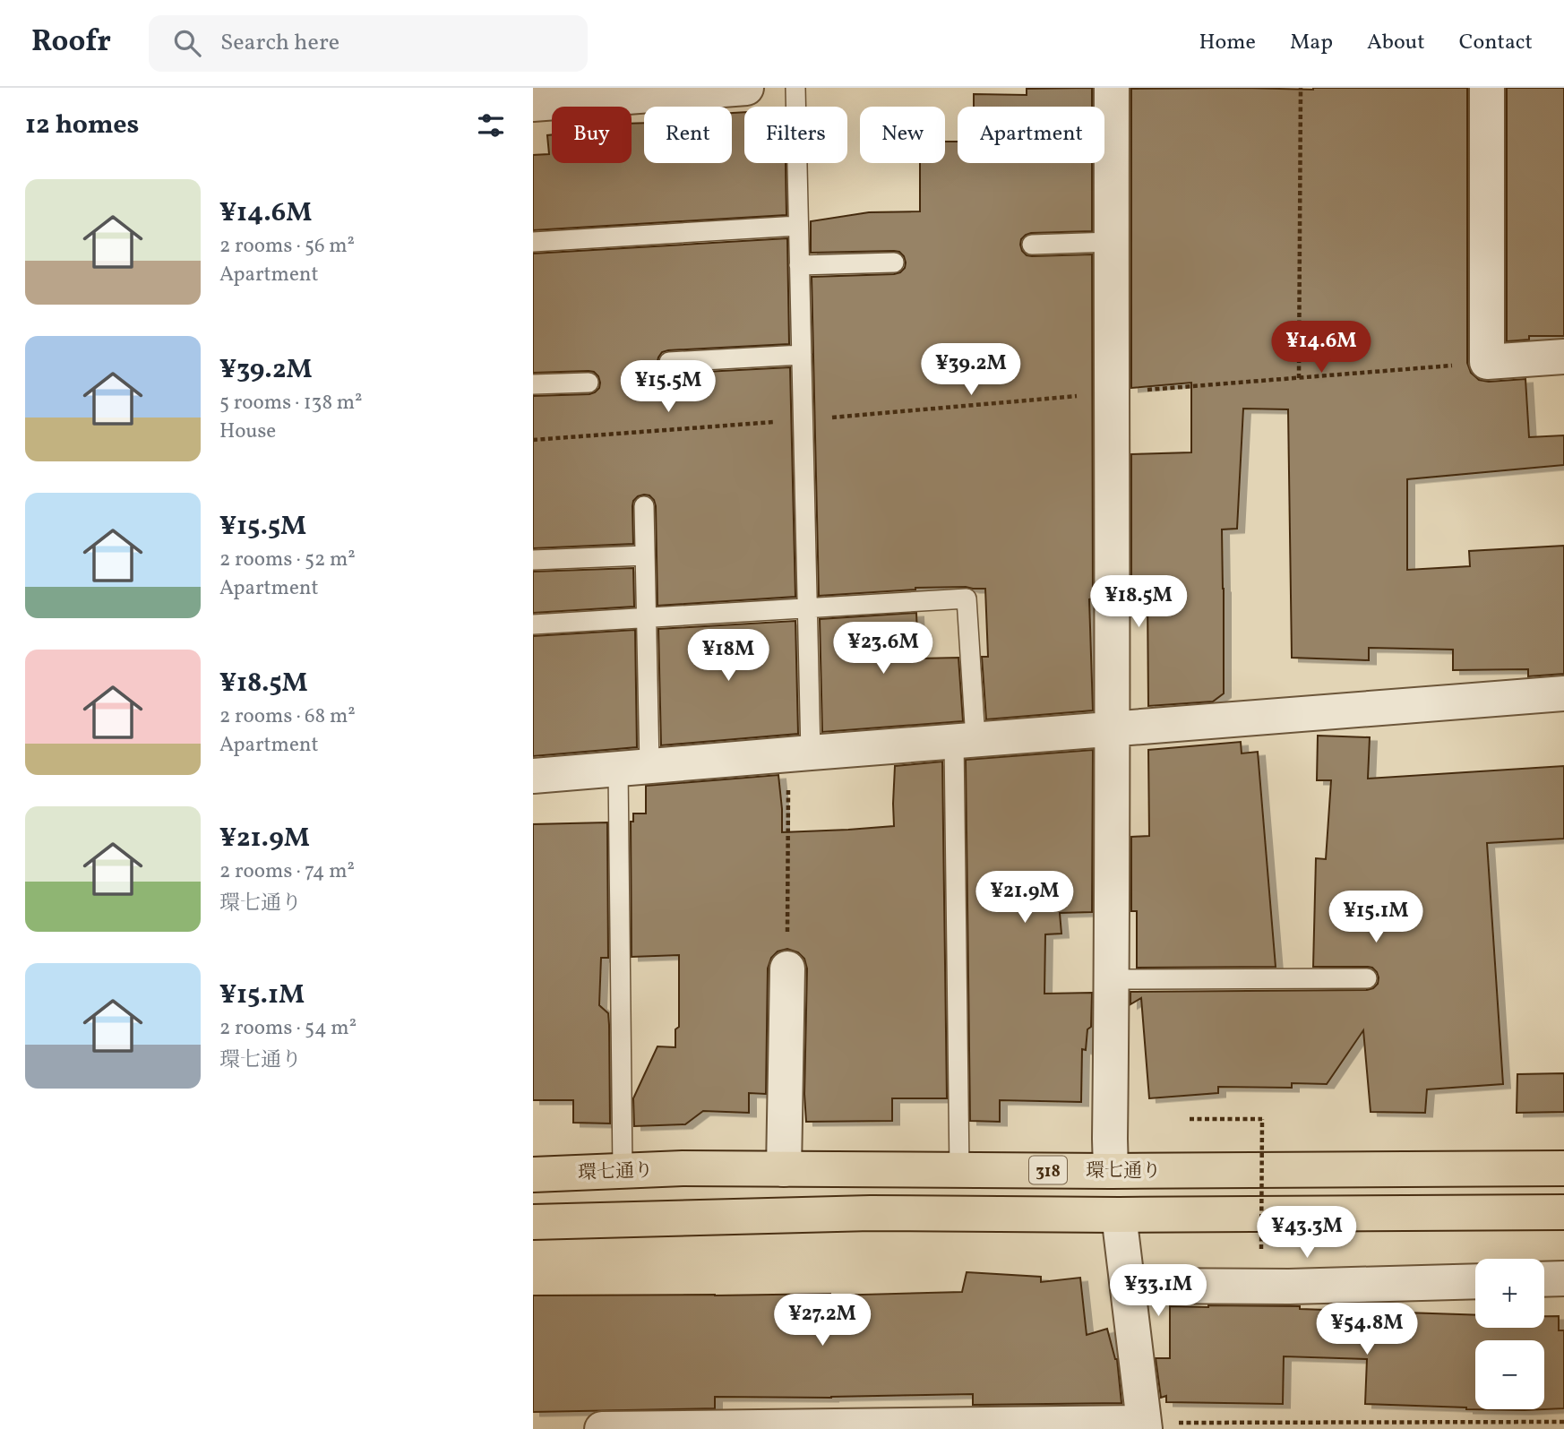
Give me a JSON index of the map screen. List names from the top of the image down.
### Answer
{
  "streets": {
    "main road": ["318", "環七通り"]
  },
  "page": {
    "header": "Roofr",
    "search": "Search here",
    "nav": [
      "Home",
      "Map",
      "About",
      "Contact"
    ],
    "heading": "12 homes",
    "chip": [
      "Buy",
      "Rent",
      "Filters",
      "New",
      "Apartment"
    ],
    "list": [
      {
        "name": "¥14.6M",
        "note": "2 rooms · 56 m² · Apartment"
      },
      {
        "name": "¥39.2M",
        "note": "5 rooms · 138 m² · House"
      },
      {
        "name": "¥15.5M",
        "note": "2 rooms · 52 m² · Apartment"
      },
      {
        "name": "¥18.5M",
        "note": "2 rooms · 68 m² · Apartment"
      },
      {
        "name": "¥21.9M",
        "note": "2 rooms · 74 m² · 環七通り"
      },
      {
        "name": "¥15.1M",
        "note": "2 rooms · 54 m² · 環七通り"
      }
    ],
    "price": [
      "¥14.6M",
      "¥39.2M",
      "¥15.5M",
      "¥18.5M",
      "¥23.6M",
      "¥18M",
      "¥21.9M",
      "¥15.1M",
      "¥43.3M",
      "¥33.1M",
      "¥27.2M",
      "¥54.8M"
    ],
    "map_buttons": ["+", "−"]
  }
}
